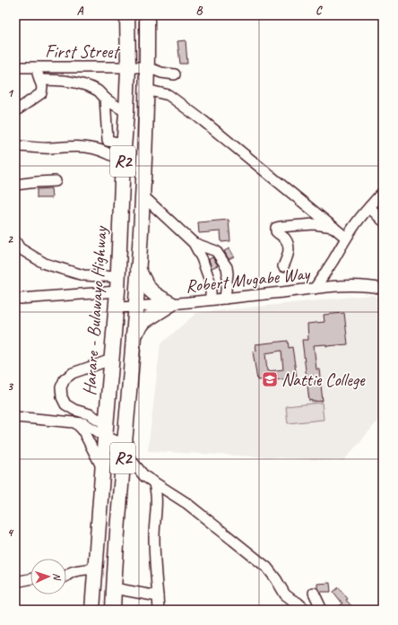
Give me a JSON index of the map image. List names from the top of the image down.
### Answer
{
  "streets": {
    "highway": ["R2", "Harare - Bulawayo Highway"],
    "street": ["First Street", "Robert Mugabe Way"]
  },
  "crossings": [
    ["First Street", "R2"],
    ["First Street", "Harare - Bulawayo Highway"],
    ["R2", "Robert Mugabe Way"],
    ["Robert Mugabe Way", "Harare - Bulawayo Highway"]
  ],
  "places": {
    "school or university": ["Nattie College"]
  },
  "north": "right",
  "grid": {
    "columns": ["A", "B", "C"],
    "rows": [
      "1",
      "2",
      "3",
      "4"
    ]
  }
}
